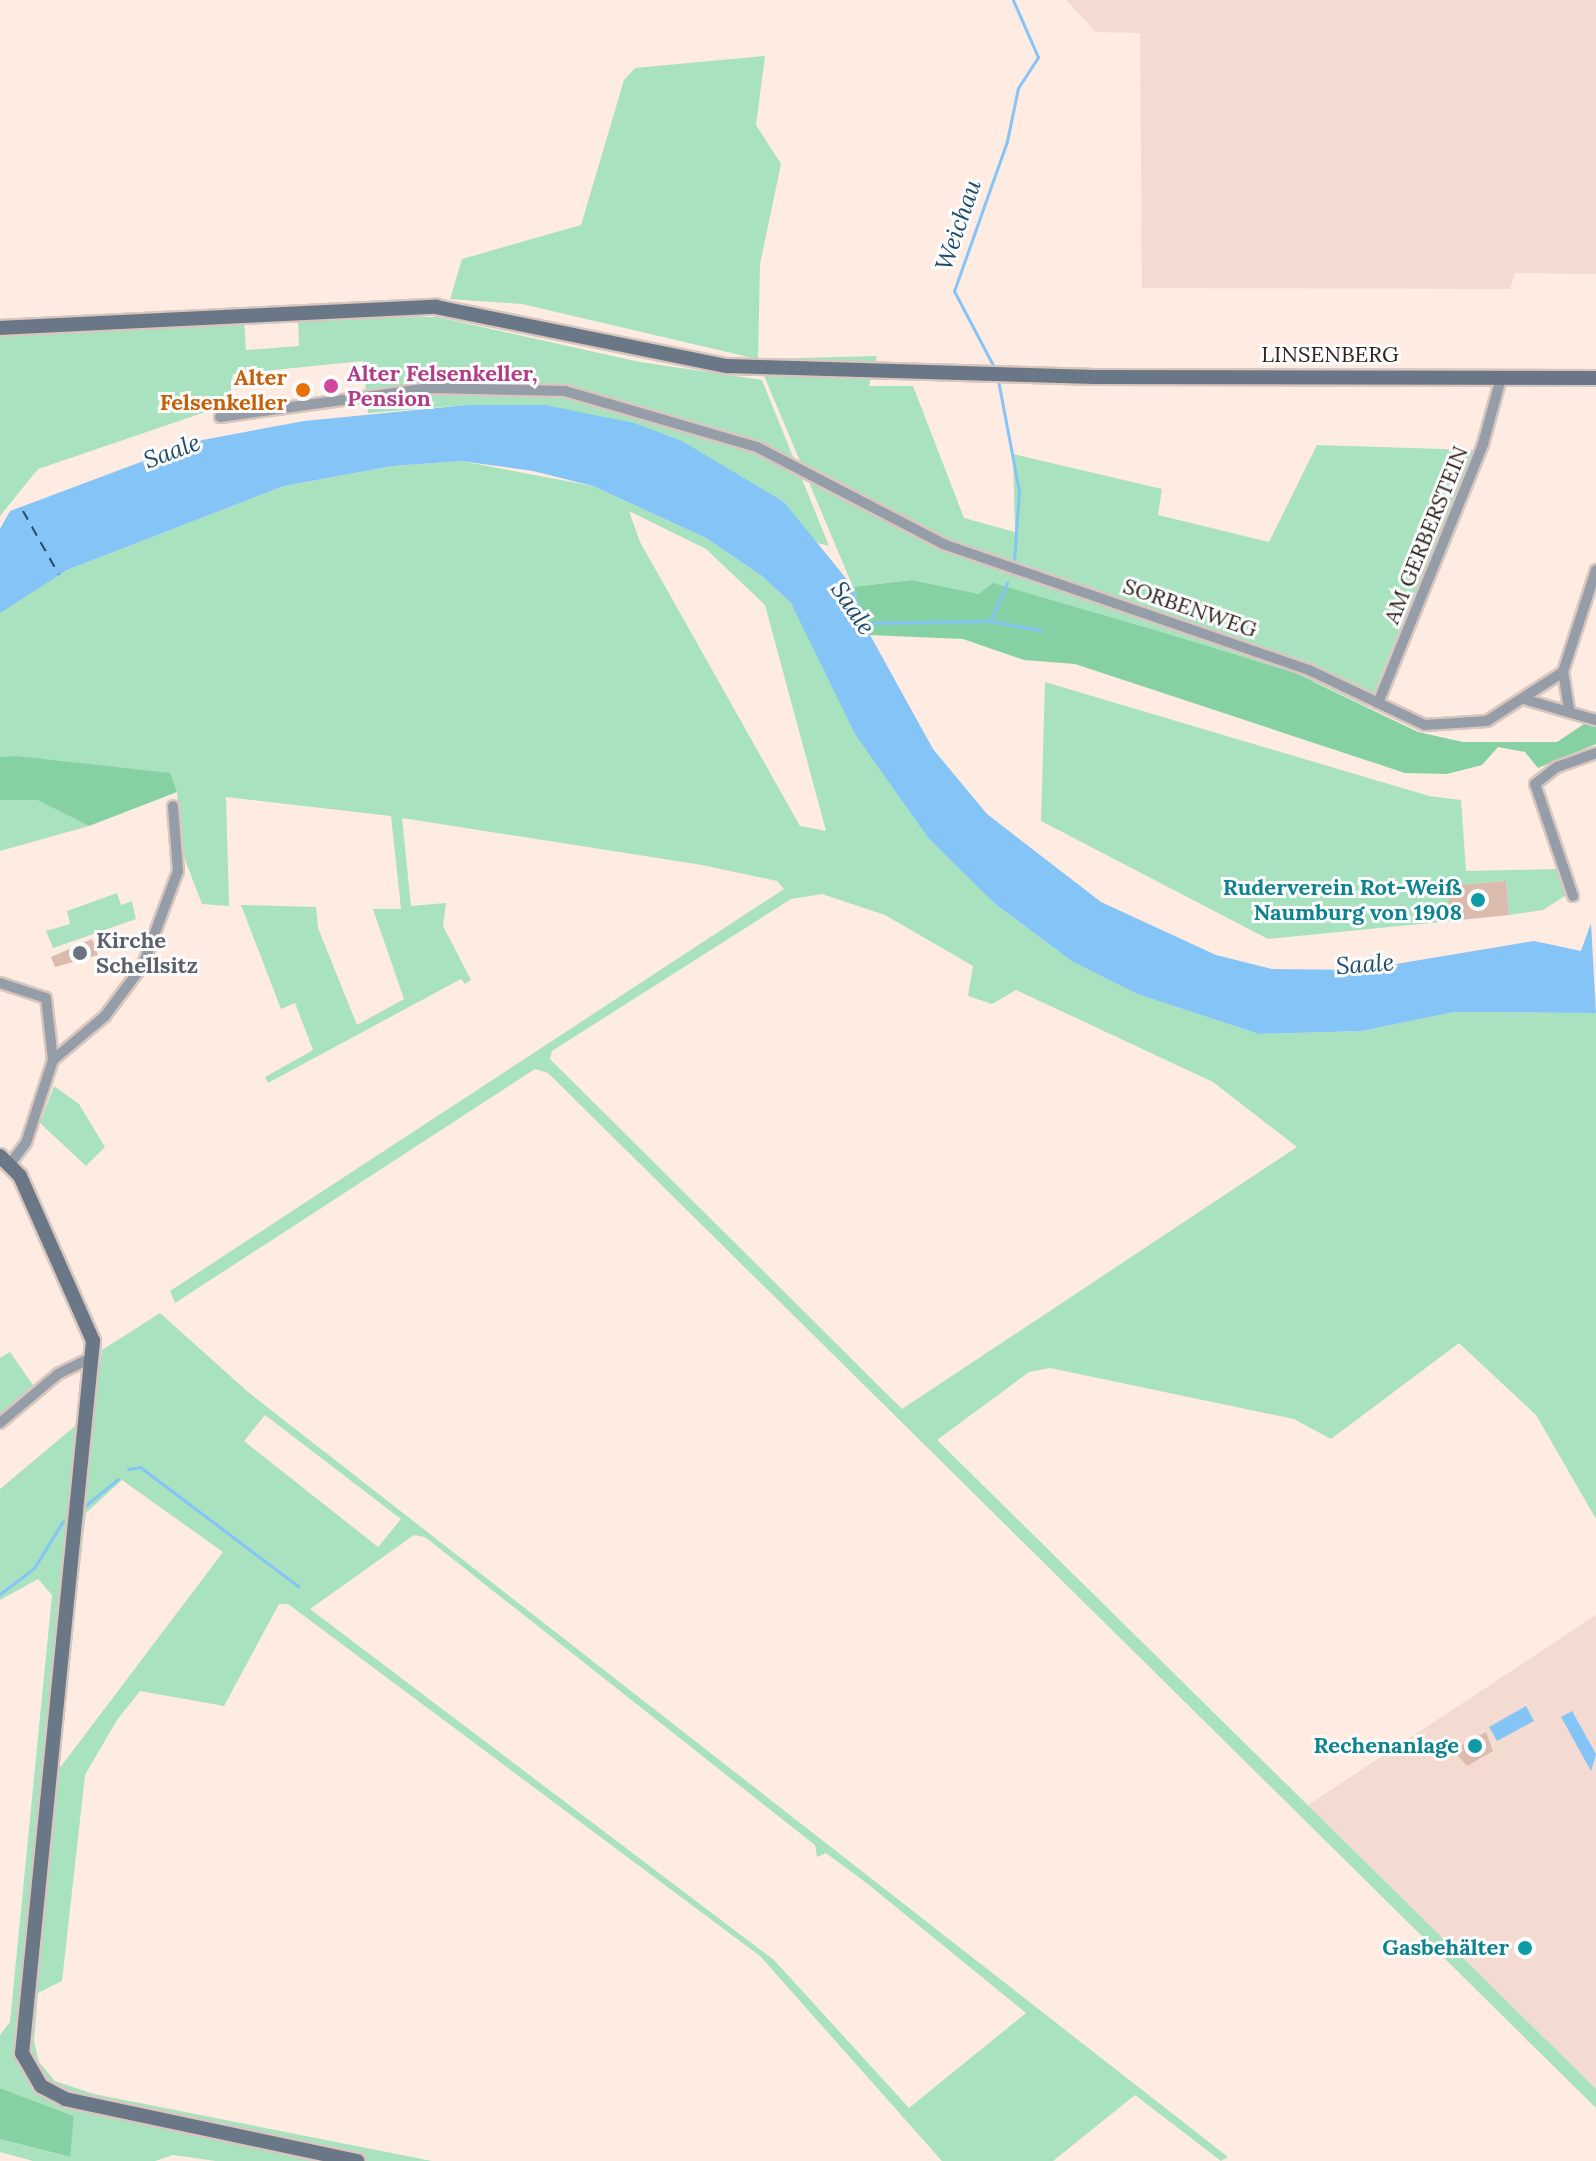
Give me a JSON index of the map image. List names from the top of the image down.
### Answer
{
  "streets": {
    "main road": ["LINSENBERG"],
    "street": ["AM GERBERSTEIN", "SORBENWEG"]
  },
  "crossings": [
    ["LINSENBERG", "AM GERBERSTEIN"],
    ["AM GERBERSTEIN", "SORBENWEG"]
  ],
  "water": ["Weichau", "Saale"],
  "places": [
    "Alter Felsenkeller, Pension",
    "Alter Felsenkeller",
    "Ruderverein Rot-Weiß Naumburg von 1908",
    "Kirche Schellsitz",
    "Rechenanlage",
    "Gasbehälter"
  ]
}
